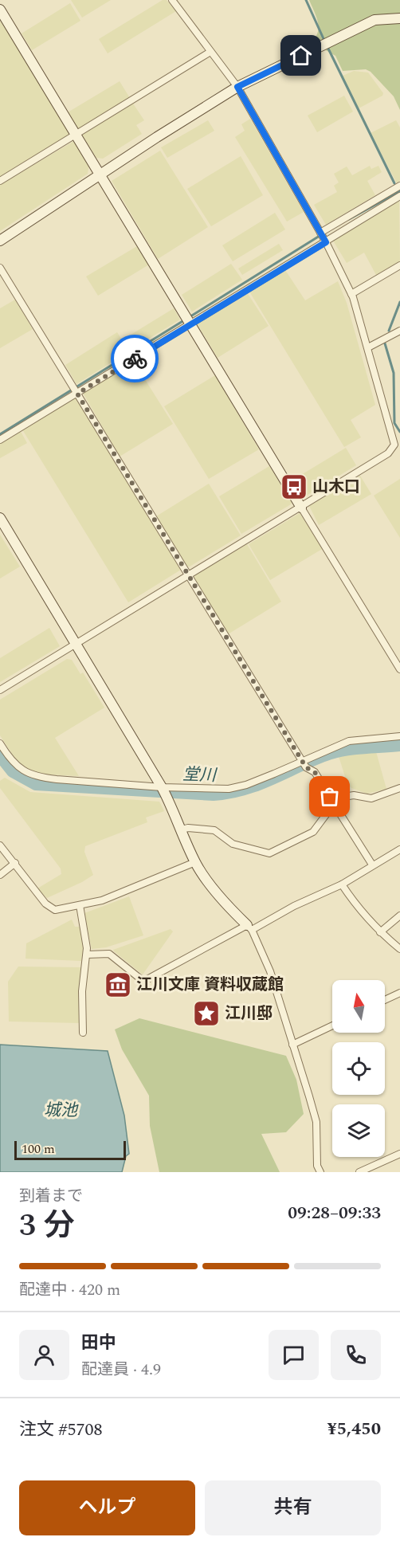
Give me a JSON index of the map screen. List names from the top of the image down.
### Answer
{
  "water": ["堂川", "城池"],
  "places": {
    "bus stop": ["山木口"],
    "museum": ["江川文庫 資料収蔵館"],
    "place": ["江川邸"]
  },
  "scale_bar": "100 m",
  "north": "top",
  "page": {
    "scale": "100 m",
    "heading": ["3 分", "到着まで", "09:28–09:33"],
    "panel": [
      "田中",
      "配達員 · 4.9",
      "注文 #5708",
      "¥5,450"
    ],
    "bar": "配達中 · 420 m",
    "buttons": ["ヘルプ", "共有"]
  }
}
